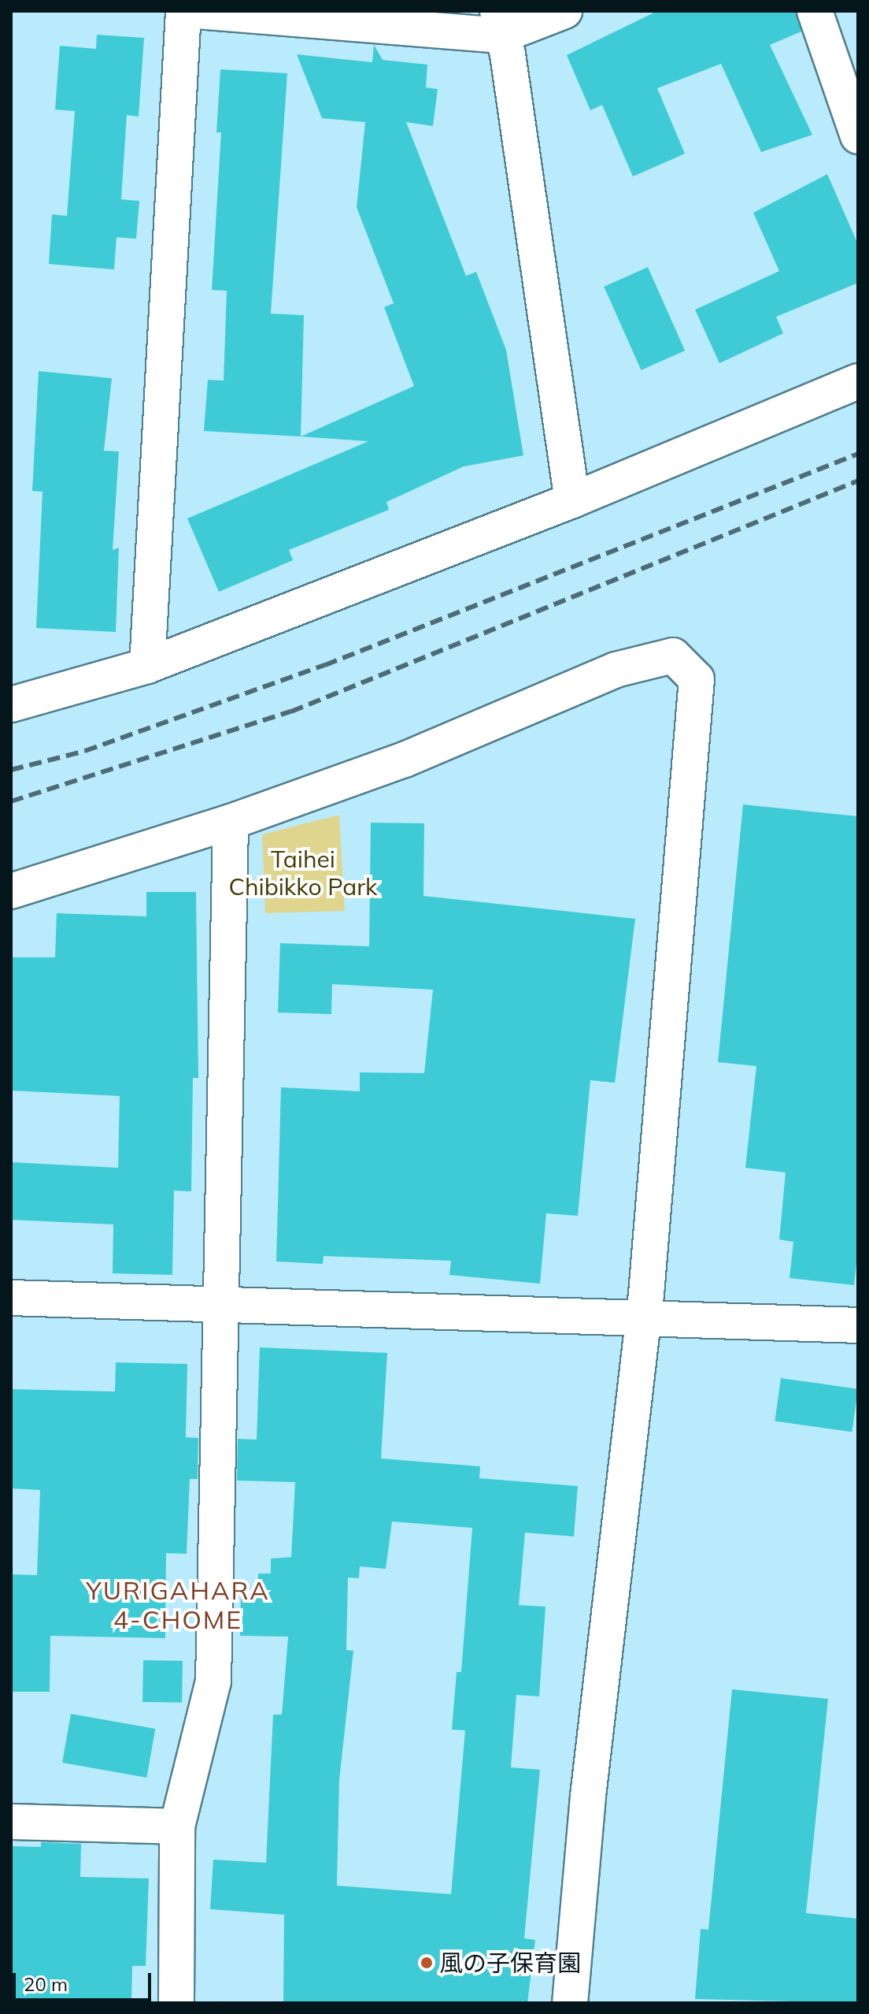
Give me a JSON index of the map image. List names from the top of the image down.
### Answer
{
  "districts": ["YURIGAHARA 4-CHOME"],
  "parks": ["Taihei Chibikko Park"],
  "places": ["風の子保育園"],
  "scale_bar": "20 m"
}
